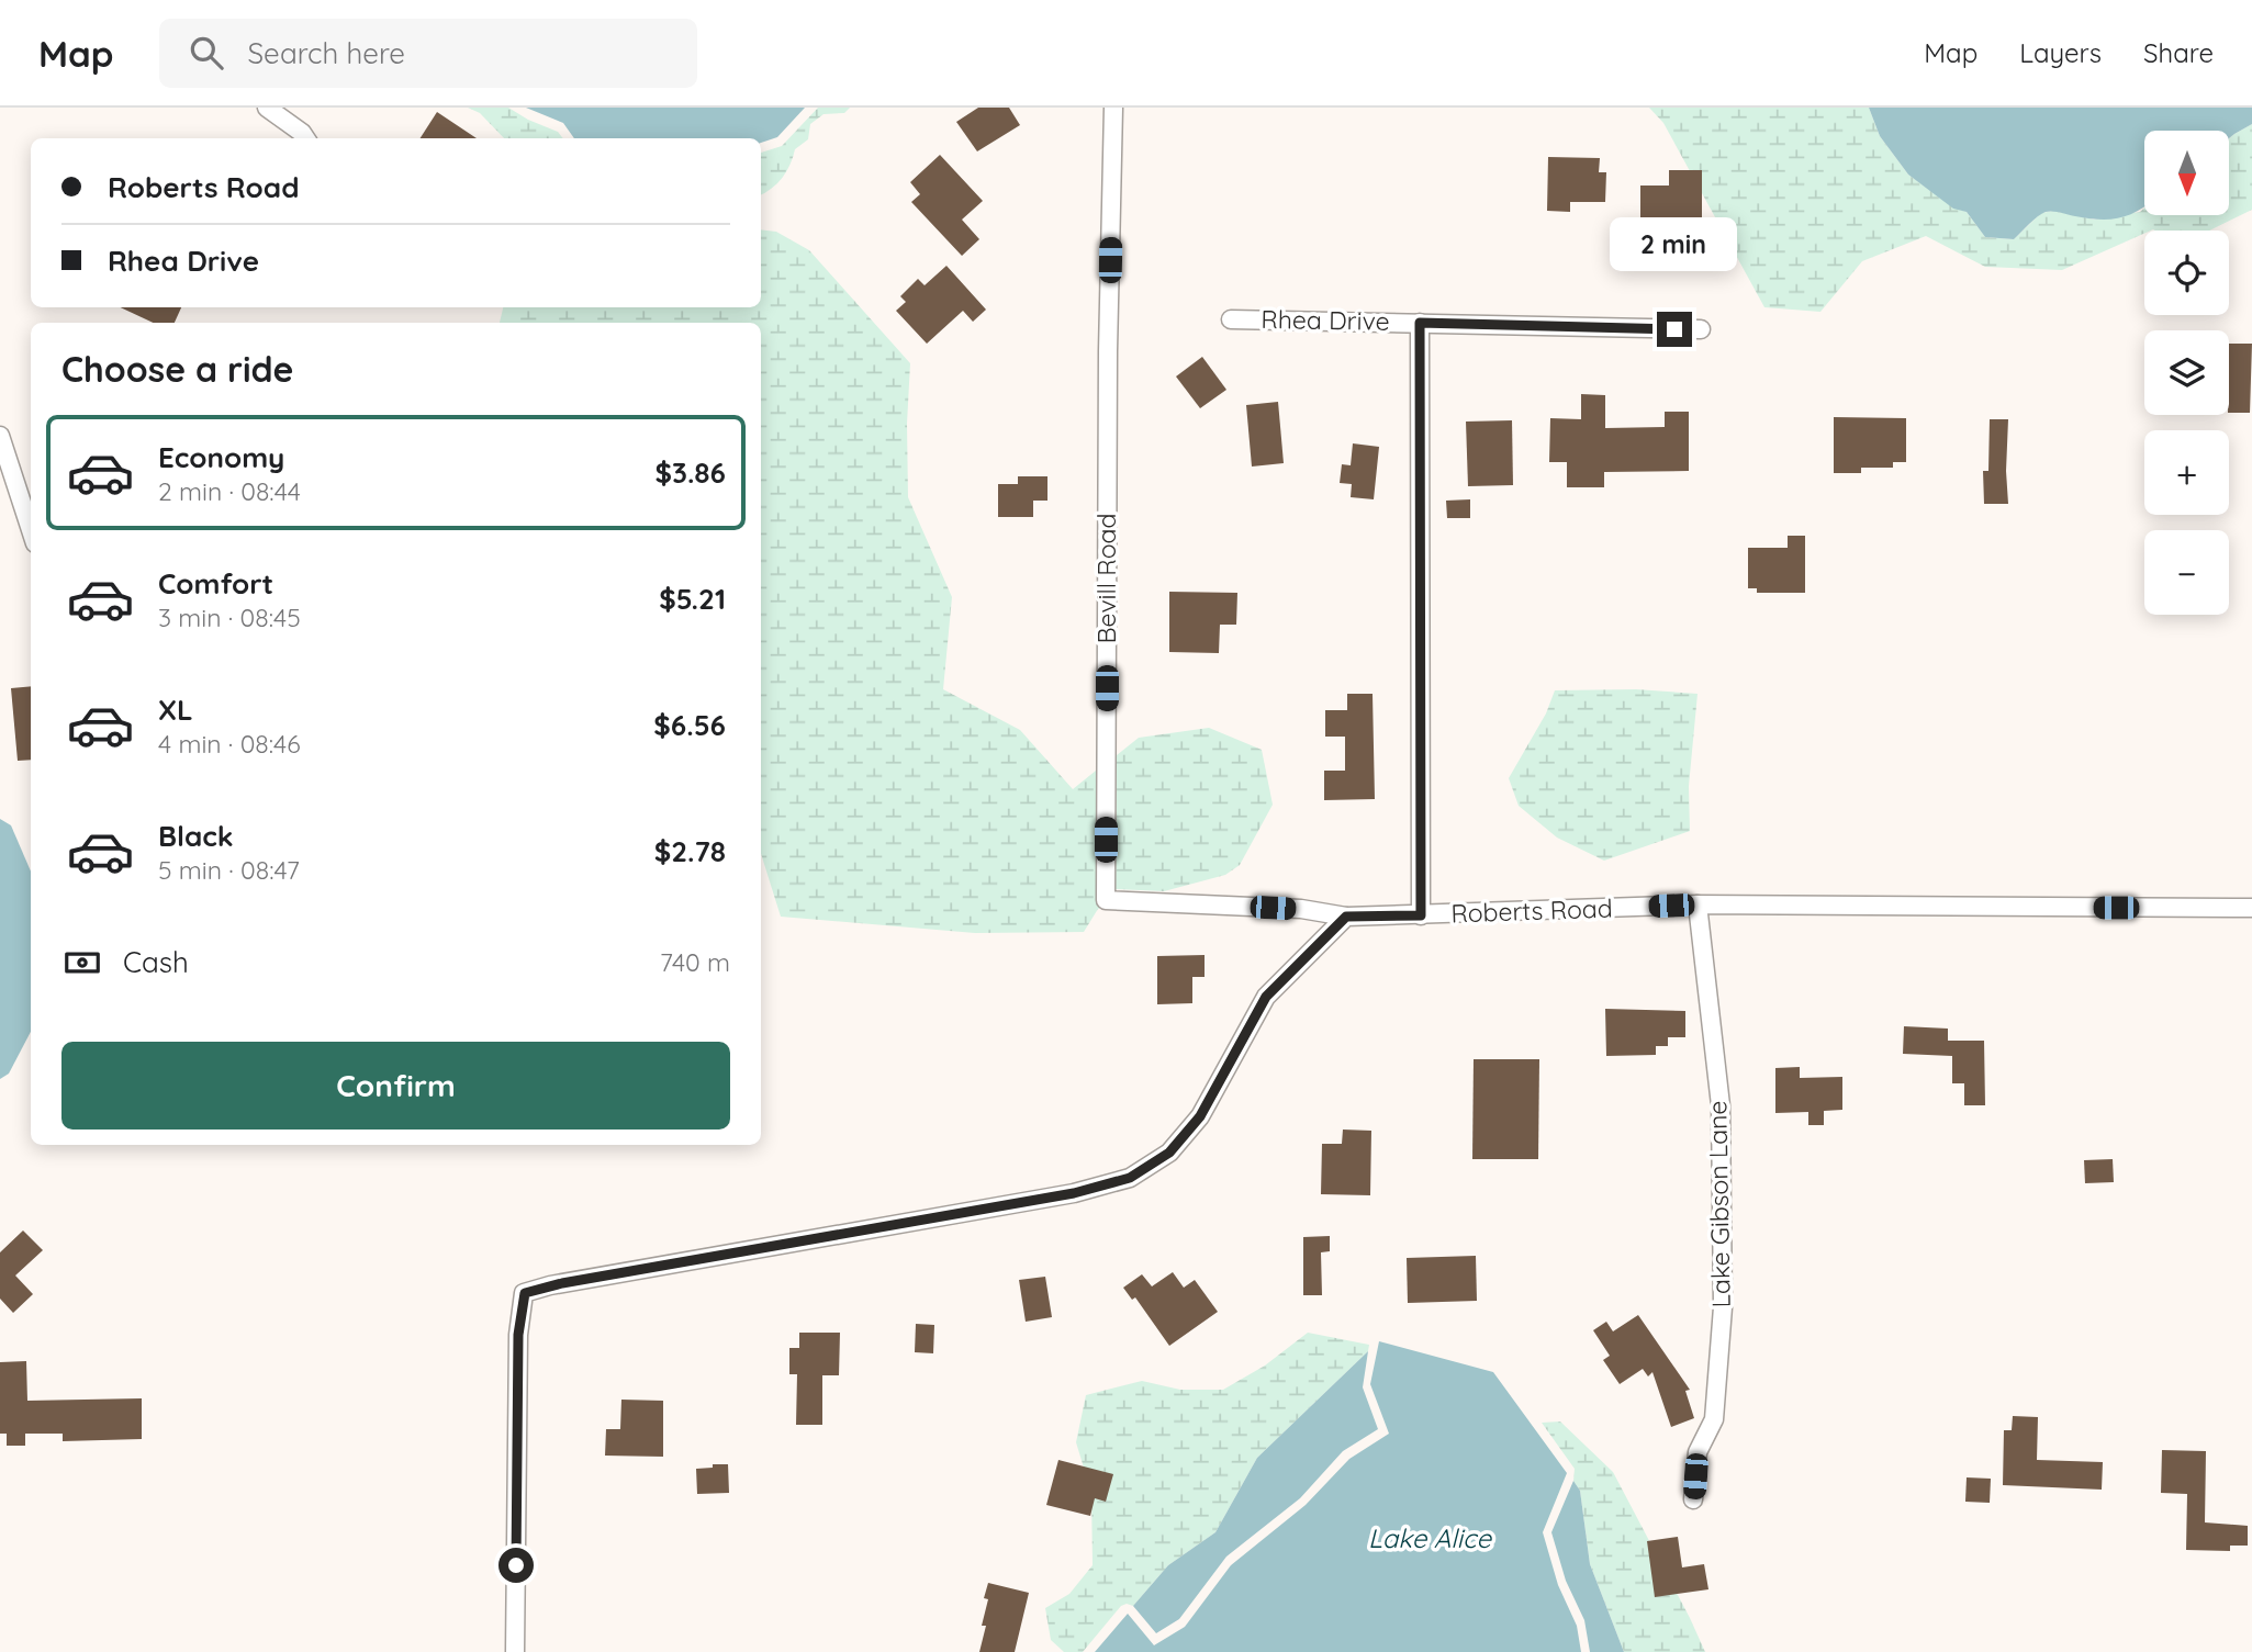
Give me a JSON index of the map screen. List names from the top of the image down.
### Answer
{
  "streets": {
    "street": [
      "Rhea Drive",
      "Bevill Road",
      "Roberts Road",
      "Lake Gibson Lane"
    ]
  },
  "crossings": [
    ["Rhea Drive", "Roberts Road"],
    ["Bevill Road", "Roberts Road"],
    ["Roberts Road", "Lake Gibson Lane"]
  ],
  "water": ["Lake Alice"],
  "north": "bottom",
  "page": {
    "header": "Map",
    "search": "Search here",
    "nav": ["Map", "Layers", "Share"],
    "map_buttons": ["+", "−"],
    "banner": ["Roberts Road", "Rhea Drive"],
    "bubble": "2 min",
    "heading": "Choose a ride",
    "list": [
      {
        "name": "Economy",
        "note": "2 min · 08:44",
        "value": "$3.86"
      },
      {
        "name": "Comfort",
        "note": "3 min · 08:45",
        "value": "$5.21"
      },
      {
        "name": "XL",
        "note": "4 min · 08:46",
        "value": "$6.56"
      },
      {
        "name": "Black",
        "note": "5 min · 08:47",
        "value": "$2.78"
      }
    ],
    "pay": ["Cash", "740 m"],
    "buttons": "Confirm"
  }
}
